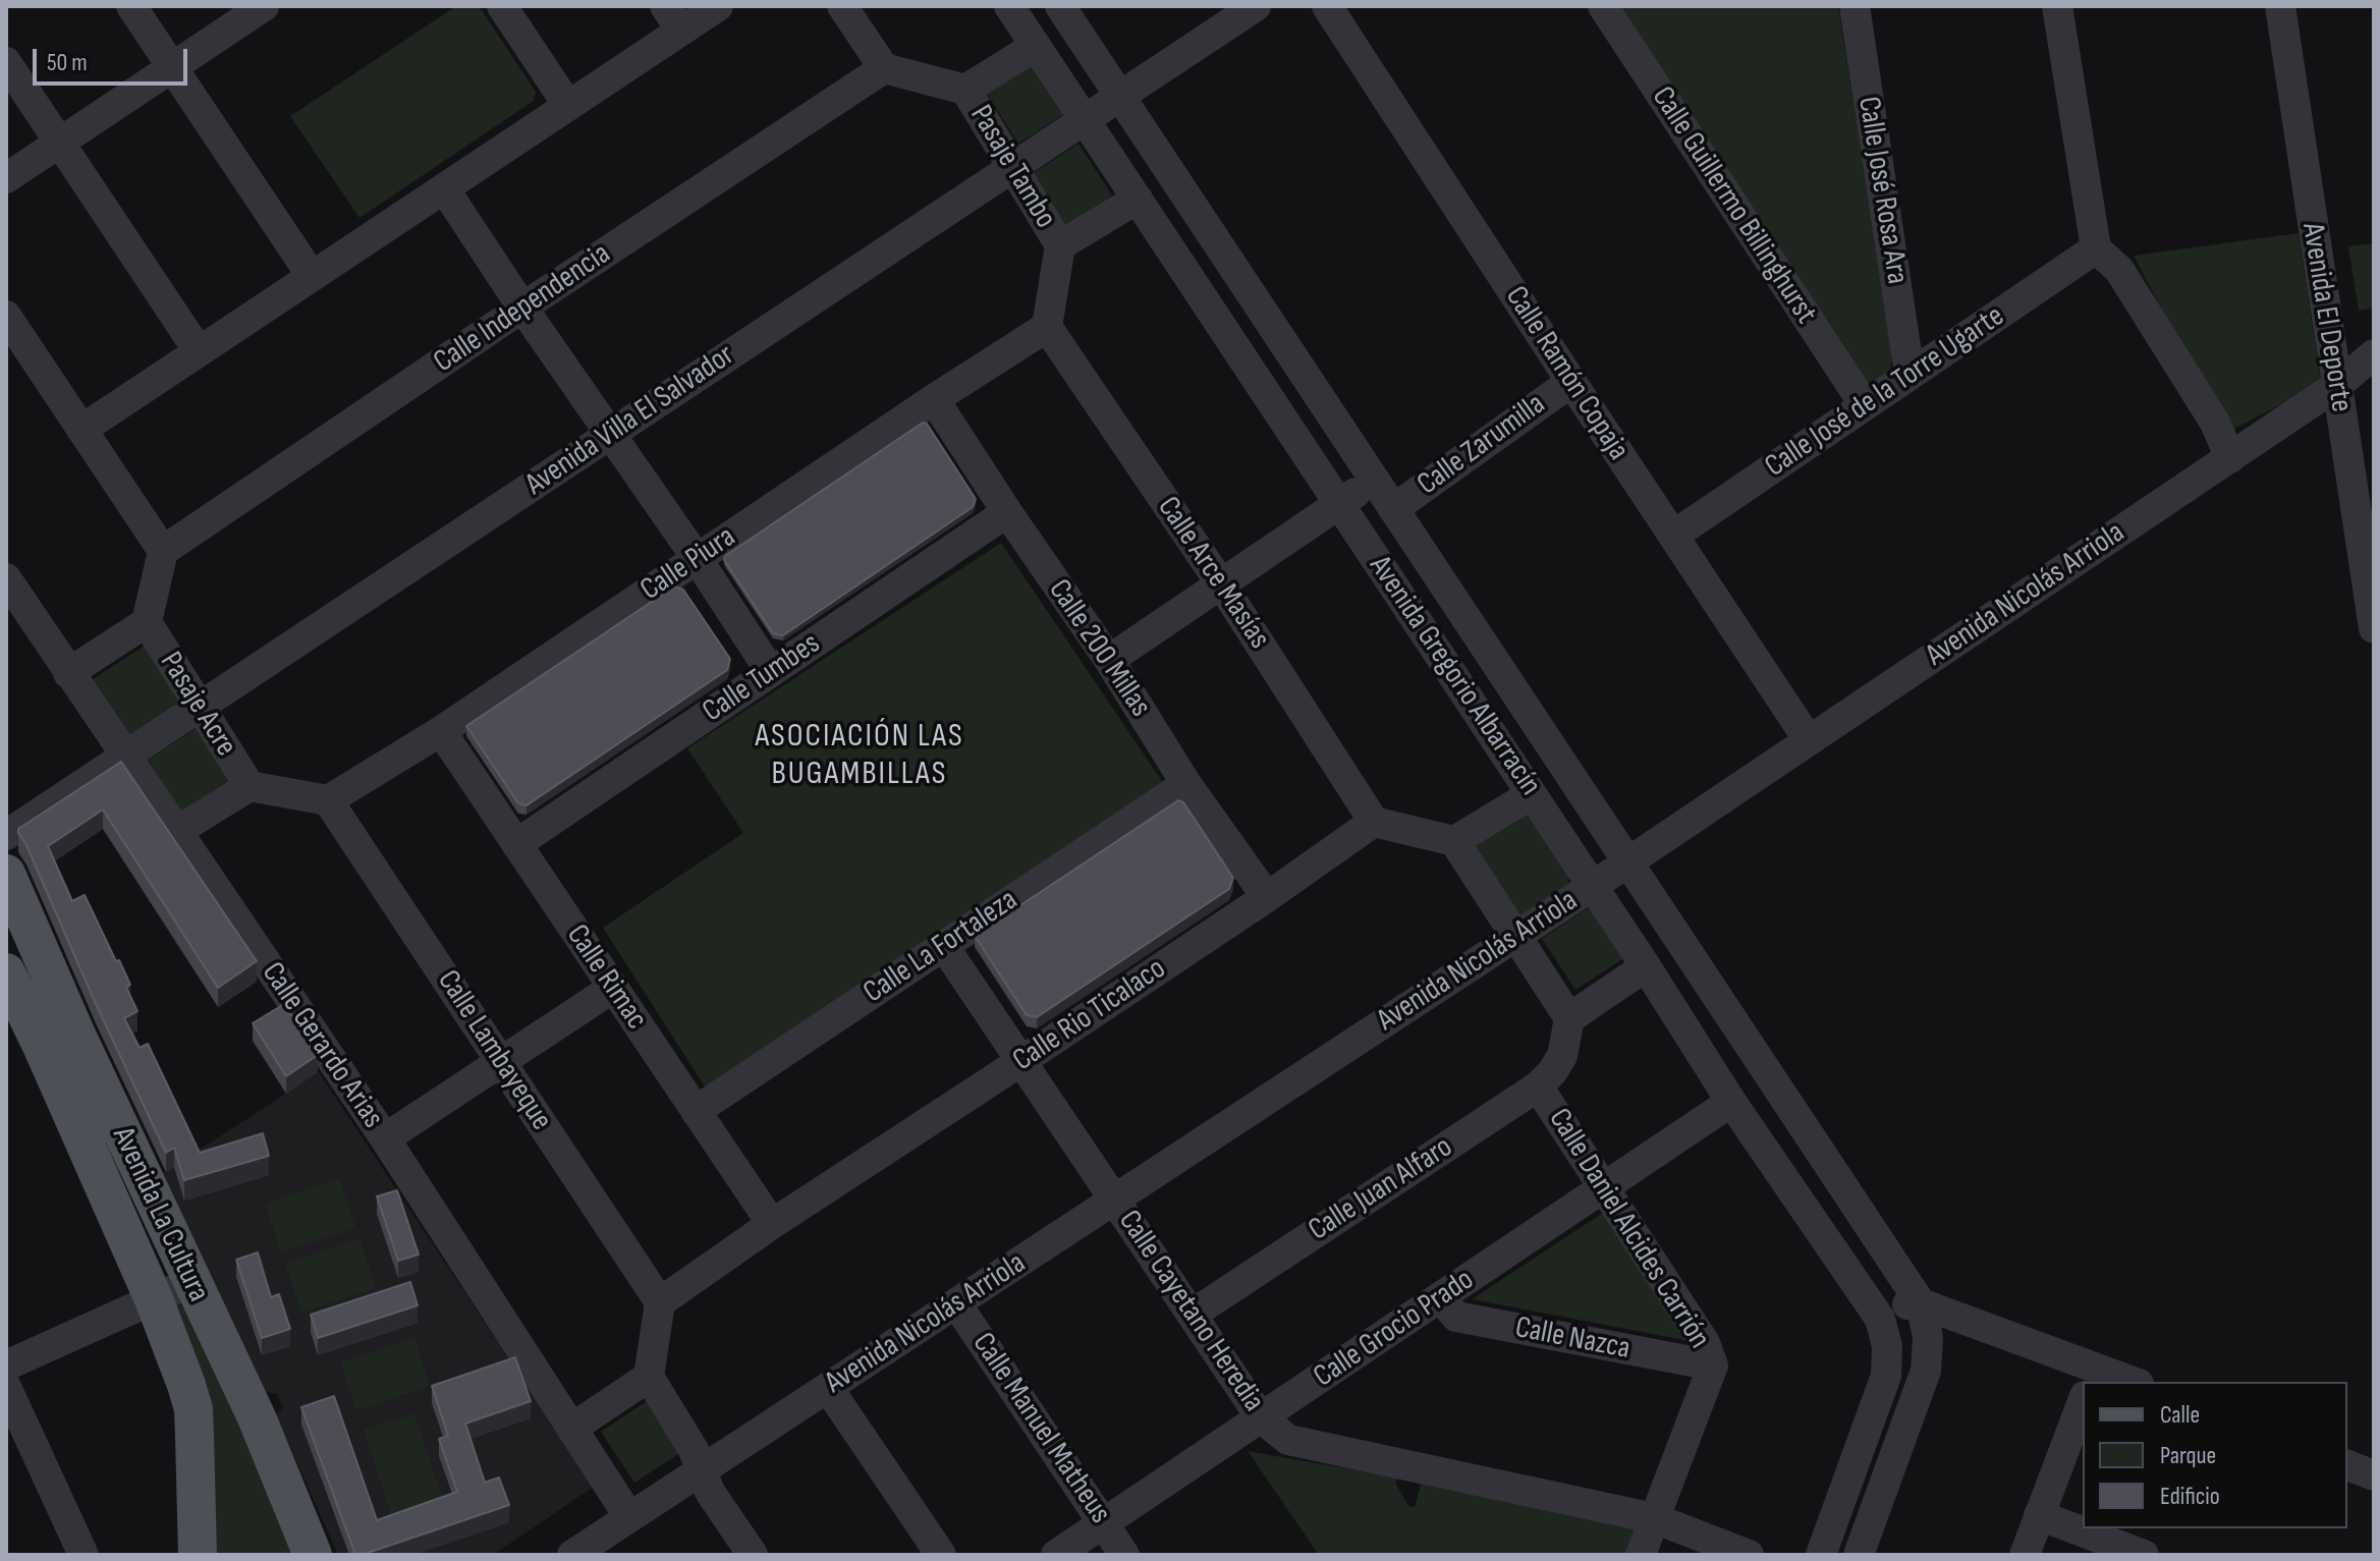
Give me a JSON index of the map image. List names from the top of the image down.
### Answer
{
  "streets": {
    "main road": ["Avenida La Cultura"],
    "street": [
      "Pasaje Tambo",
      "Calle José Rosa Ara",
      "Calle Guillermo Billinghurst",
      "Calle Independencia",
      "Avenida El Deporte",
      "Calle Ramón Copaja",
      "Calle José de la Torre Ugarte",
      "Avenida Villa El Salvador",
      "Calle Zarumilla",
      "Calle Piura",
      "Calle Arce Masías",
      "Avenida Nicolás Arriola",
      "Calle 200 Millas",
      "Avenida Gregorio Albarracín",
      "Calle Tumbes",
      "Pasaje Acre",
      "Calle La Fortaleza",
      "Calle Rimac",
      "Calle Rio Ticalaco",
      "Calle Gerardo Arias",
      "Calle Lambayeque",
      "Calle Juan Alfaro",
      "Calle Daniel Alcides Carrión",
      "Calle Cayetano Heredia",
      "Calle Grocio Prado",
      "Calle Nazca",
      "Calle Manuel Matheus"
    ]
  },
  "crossings": [
    ["Pasaje Tambo", "Avenida Villa El Salvador"],
    ["Calle José Rosa Ara", "Calle José de la Torre Ugarte"],
    ["Calle Guillermo Billinghurst", "Calle José de la Torre Ugarte"],
    ["Avenida El Deporte", "Avenida Nicolás Arriola"],
    ["Calle Ramón Copaja", "Calle José de la Torre Ugarte"],
    ["Calle Ramón Copaja", "Calle Zarumilla"],
    ["Calle Ramón Copaja", "Avenida Nicolás Arriola"],
    ["Avenida Villa El Salvador", "Avenida Gregorio Albarracín"],
    ["Avenida Villa El Salvador", "Pasaje Acre"],
    ["Avenida Villa El Salvador", "Calle Gerardo Arias"],
    ["Calle Zarumilla", "Calle Arce Masías"],
    ["Calle Zarumilla", "Calle 200 Millas"],
    ["Calle Zarumilla", "Avenida Gregorio Albarracín"],
    ["Calle Piura", "Calle Arce Masías"],
    ["Calle Piura", "Calle 200 Millas"],
    ["Calle Piura", "Calle Rimac"],
    ["Calle Piura", "Calle Lambayeque"],
    ["Calle Arce Masías", "Calle Rio Ticalaco"],
    ["Avenida Nicolás Arriola", "Avenida Gregorio Albarracín"],
    ["Avenida Nicolás Arriola", "Calle Gerardo Arias"],
    ["Avenida Nicolás Arriola", "Calle Cayetano Heredia"],
    ["Avenida Nicolás Arriola", "Calle Manuel Matheus"],
    ["Calle 200 Millas", "Calle Tumbes"],
    ["Calle 200 Millas", "Calle La Fortaleza"],
    ["Calle 200 Millas", "Calle Rio Ticalaco"],
    ["Avenida Gregorio Albarracín", "Calle Grocio Prado"],
    ["Calle Tumbes", "Calle Rimac"],
    ["Calle La Fortaleza", "Calle Rimac"],
    ["Calle La Fortaleza", "Calle Cayetano Heredia"],
    ["Calle Rimac", "Calle Rio Ticalaco"],
    ["Calle Rio Ticalaco", "Calle Lambayeque"],
    ["Calle Rio Ticalaco", "Calle Cayetano Heredia"],
    ["Calle Juan Alfaro", "Calle Daniel Alcides Carrión"],
    ["Calle Juan Alfaro", "Calle Cayetano Heredia"],
    ["Calle Daniel Alcides Carrión", "Calle Cayetano Heredia"],
    ["Calle Daniel Alcides Carrión", "Calle Grocio Prado"],
    ["Calle Daniel Alcides Carrión", "Calle Nazca"],
    ["Calle Cayetano Heredia", "Calle Grocio Prado"],
    ["Calle Grocio Prado", "Calle Nazca"],
    ["Calle Grocio Prado", "Calle Manuel Matheus"]
  ],
  "districts": ["ASOCIACIÓN LAS BUGAMBILLAS"],
  "legend": ["Calle", "Parque", "Edificio"],
  "scale_bar": "50 m"
}
